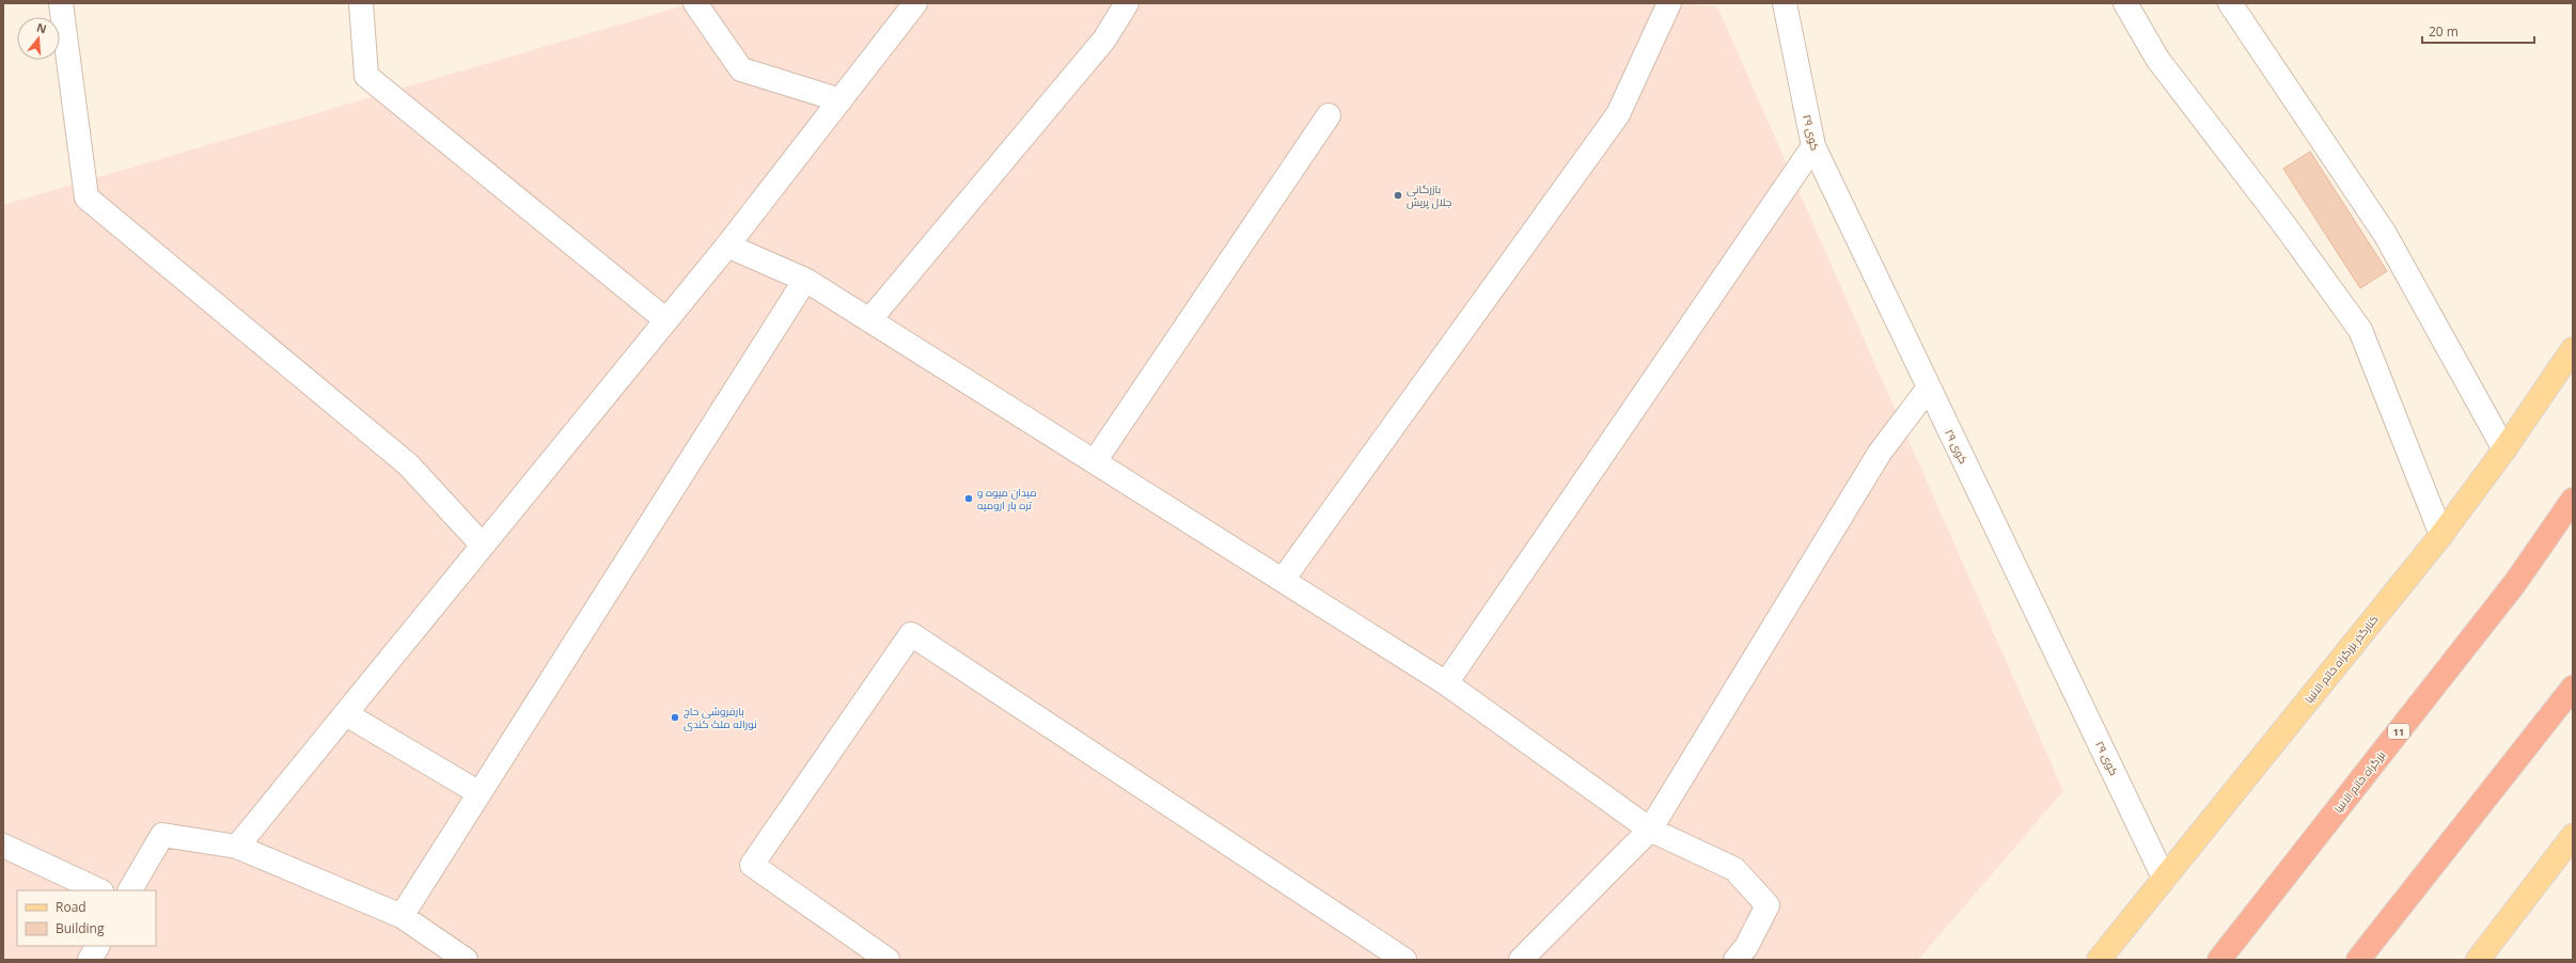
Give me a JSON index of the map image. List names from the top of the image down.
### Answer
{
  "streets": {
    "highway": ["11", "بزرگراه خاتم الانبیا"],
    "main road": ["کنارگذر بزرگراه خاتم الانبیا"],
    "street": ["کوی ۲۹"]
  },
  "crossings": [
    ["کوی ۲۹", "کنارگذر بزرگراه خاتم الانبیا"]
  ],
  "places": ["بازرگانی جلال پریش", "میدان میوه و تره بار ارومیه", "بارفروشی حاج نوراله ملک کندی"],
  "legend": ["Road", "Building"],
  "scale_bar": "20 m",
  "north": "top"
}
